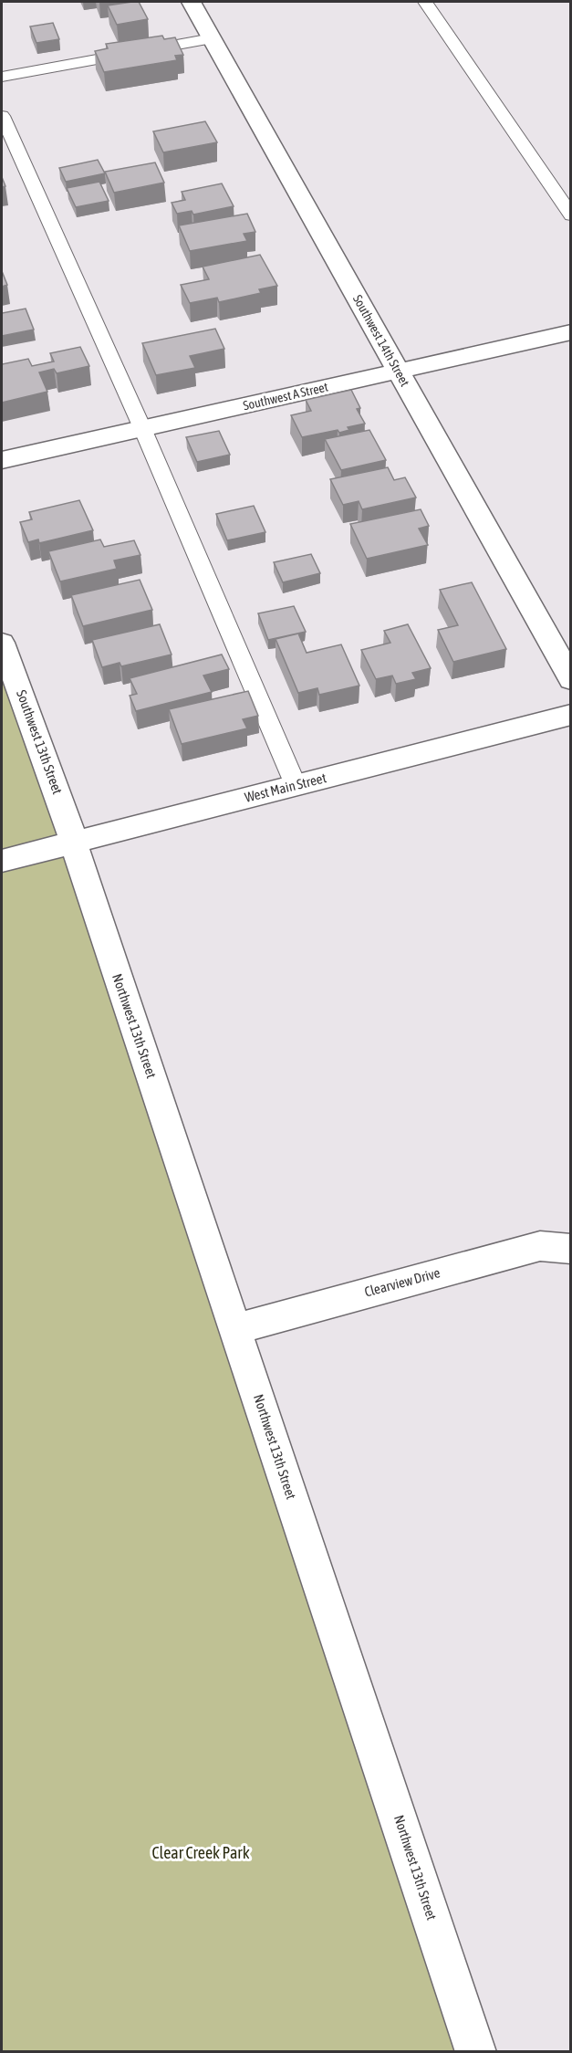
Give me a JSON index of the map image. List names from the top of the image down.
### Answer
{
  "streets": {
    "street": [
      "Southwest 14th Street",
      "Southwest A Street",
      "Southwest 13th Street",
      "West Main Street",
      "Northwest 13th Street",
      "Clearview Drive"
    ]
  },
  "crossings": [
    ["Southwest 14th Street", "Southwest A Street"],
    ["Southwest 13th Street", "West Main Street"],
    ["Southwest 13th Street", "Northwest 13th Street"],
    ["West Main Street", "Northwest 13th Street"],
    ["Northwest 13th Street", "Clearview Drive"]
  ],
  "parks": ["Clear Creek Park"]
}
